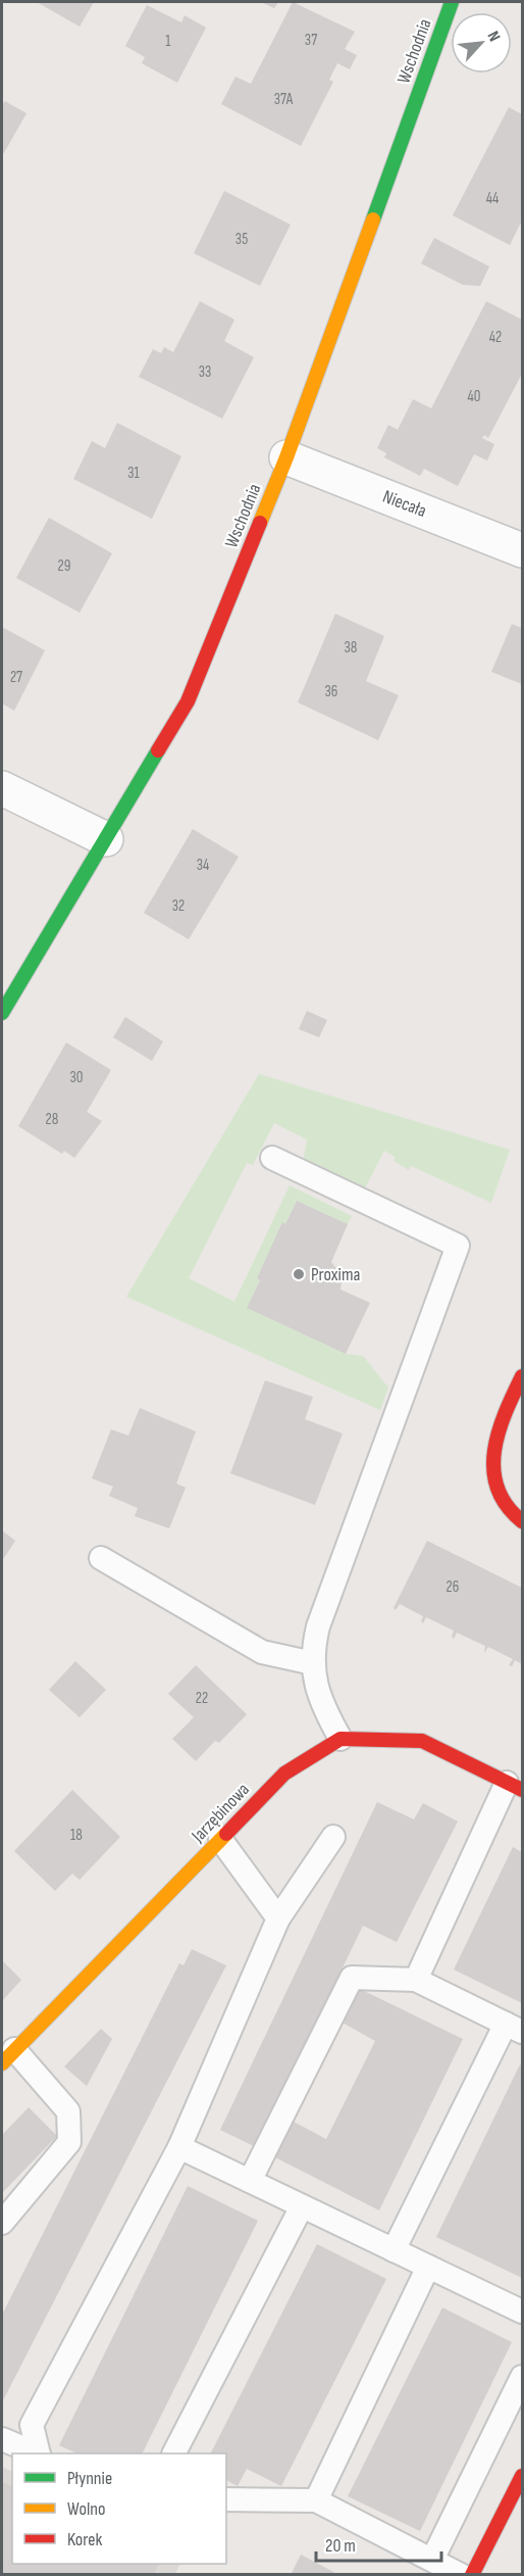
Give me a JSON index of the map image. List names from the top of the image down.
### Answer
{
  "streets": {
    "street": ["Wschodnia", "Niecała", "Jarzębinowa"]
  },
  "crossings": [
    ["Wschodnia", "Niecała"]
  ],
  "places": ["Proxima"],
  "house_numbers": [
    "37",
    "1",
    "37A",
    "44",
    "35",
    "42",
    "33",
    "40",
    "31",
    "29",
    "38",
    "27",
    "36",
    "34",
    "32",
    "30",
    "28",
    "26",
    "22",
    "18"
  ],
  "legend": ["Płynnie", "Wolno", "Korek"],
  "scale_bar": "20 m",
  "north": "top right"
}
